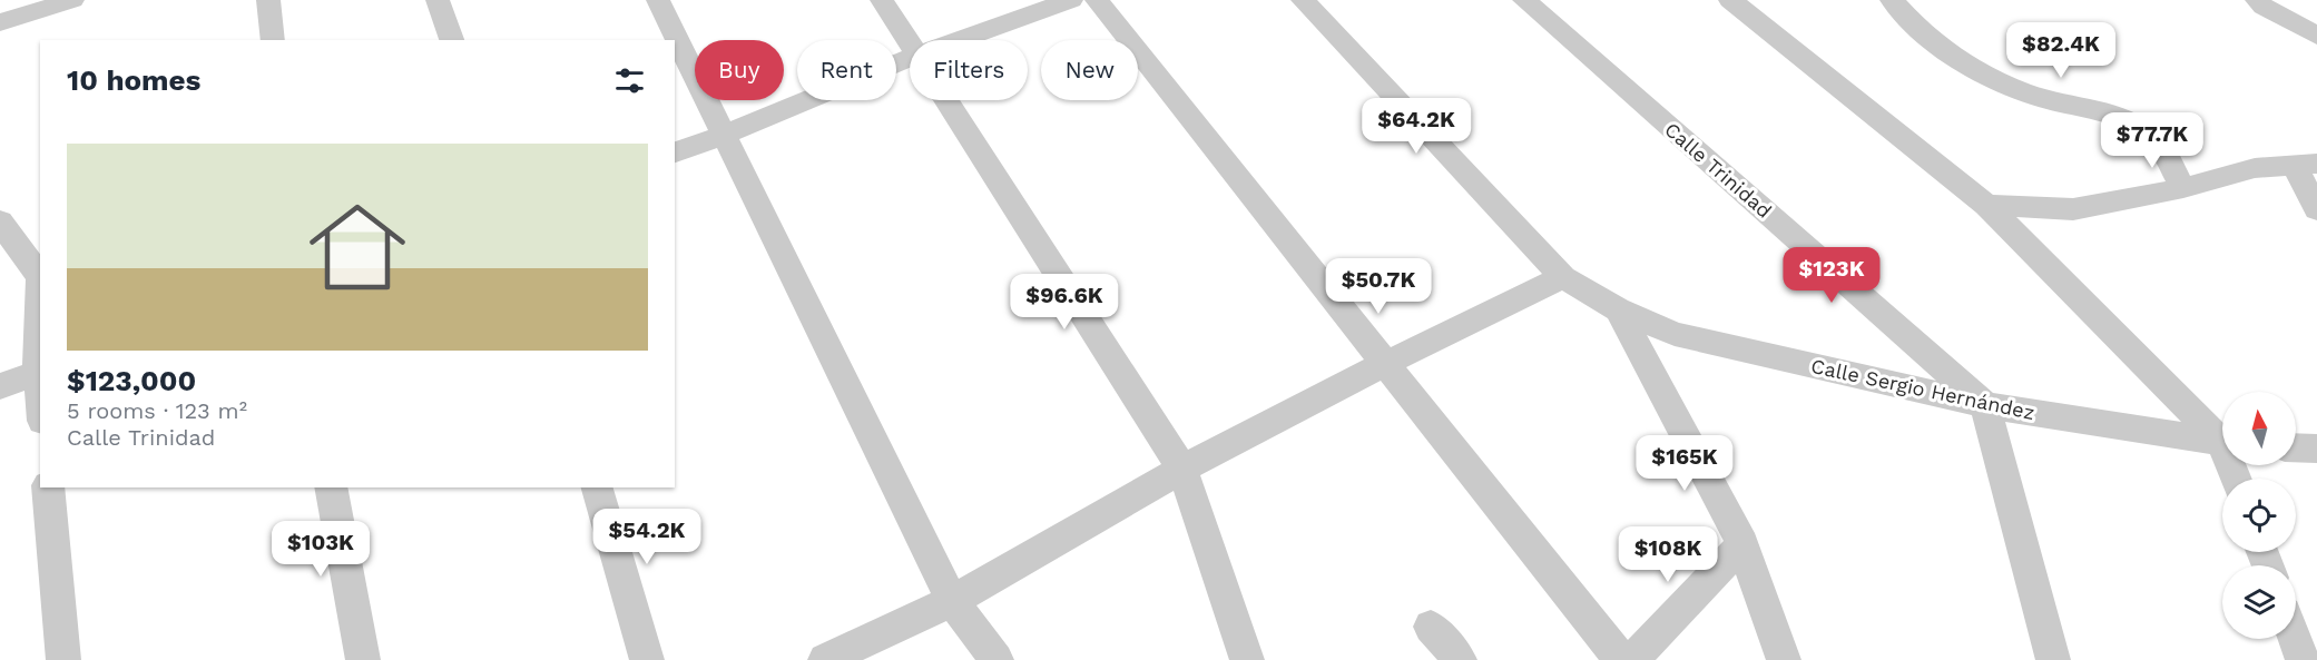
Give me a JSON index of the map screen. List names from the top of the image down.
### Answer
{
  "streets": {
    "street": ["Calle Trinidad", "Calle Sergio Hernández"]
  },
  "crossings": [
    ["Calle Trinidad", "Calle Sergio Hernández"]
  ],
  "north": "top",
  "page": {
    "price": [
      "$82.4K",
      "$64.2K",
      "$77.7K",
      "$123K",
      "$50.7K",
      "$96.6K",
      "$165K",
      "$54.2K",
      "$103K",
      "$108K"
    ],
    "chip": [
      "Buy",
      "Rent",
      "Filters",
      "New"
    ],
    "heading": "10 homes",
    "list": [
      {
        "name": "$123,000",
        "note": "5 rooms · 123 m² · Calle Trinidad"
      }
    ]
  }
}
